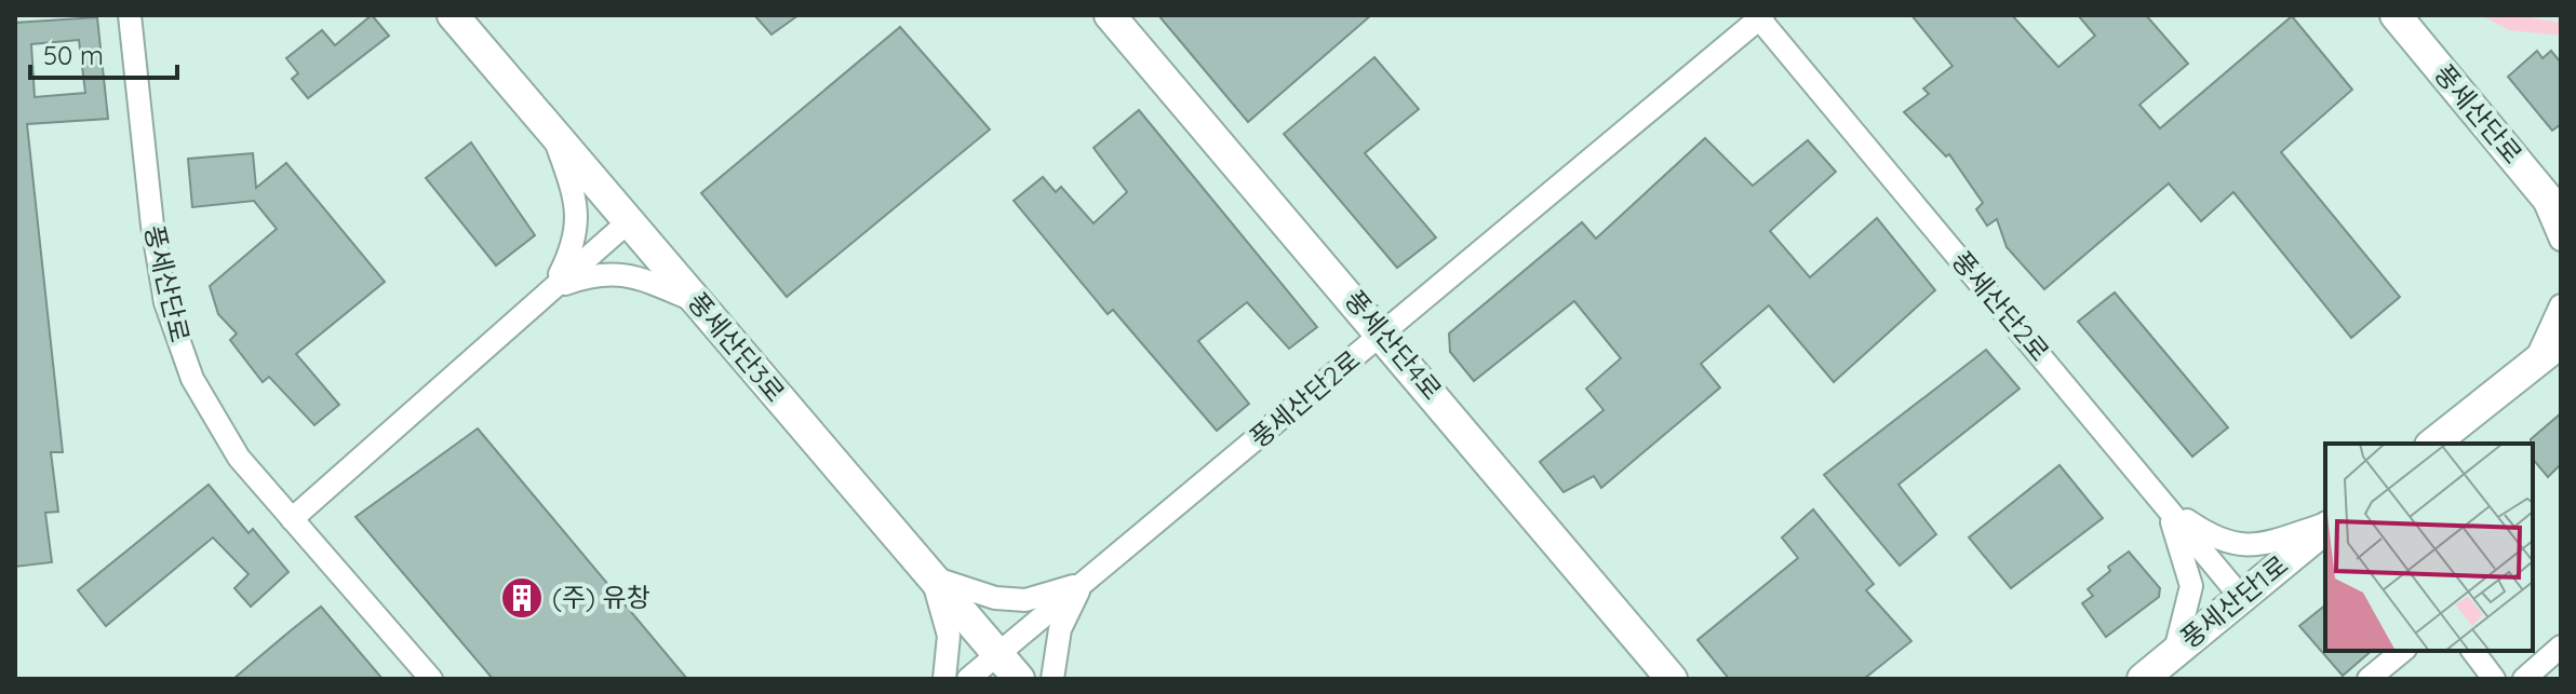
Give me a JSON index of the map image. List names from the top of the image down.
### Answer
{
  "streets": {
    "street": [
      "풍세산단로",
      "풍세산단2로",
      "풍세산단4로",
      "풍세산단3로",
      "풍세산단1로"
    ]
  },
  "crossings": [
    ["풍세산단2로", "풍세산단4로"],
    ["풍세산단2로", "풍세산단3로"],
    ["풍세산단2로", "풍세산단1로"]
  ],
  "places": {
    "building": ["(주) 유창"]
  },
  "scale_bar": "50 m"
}
